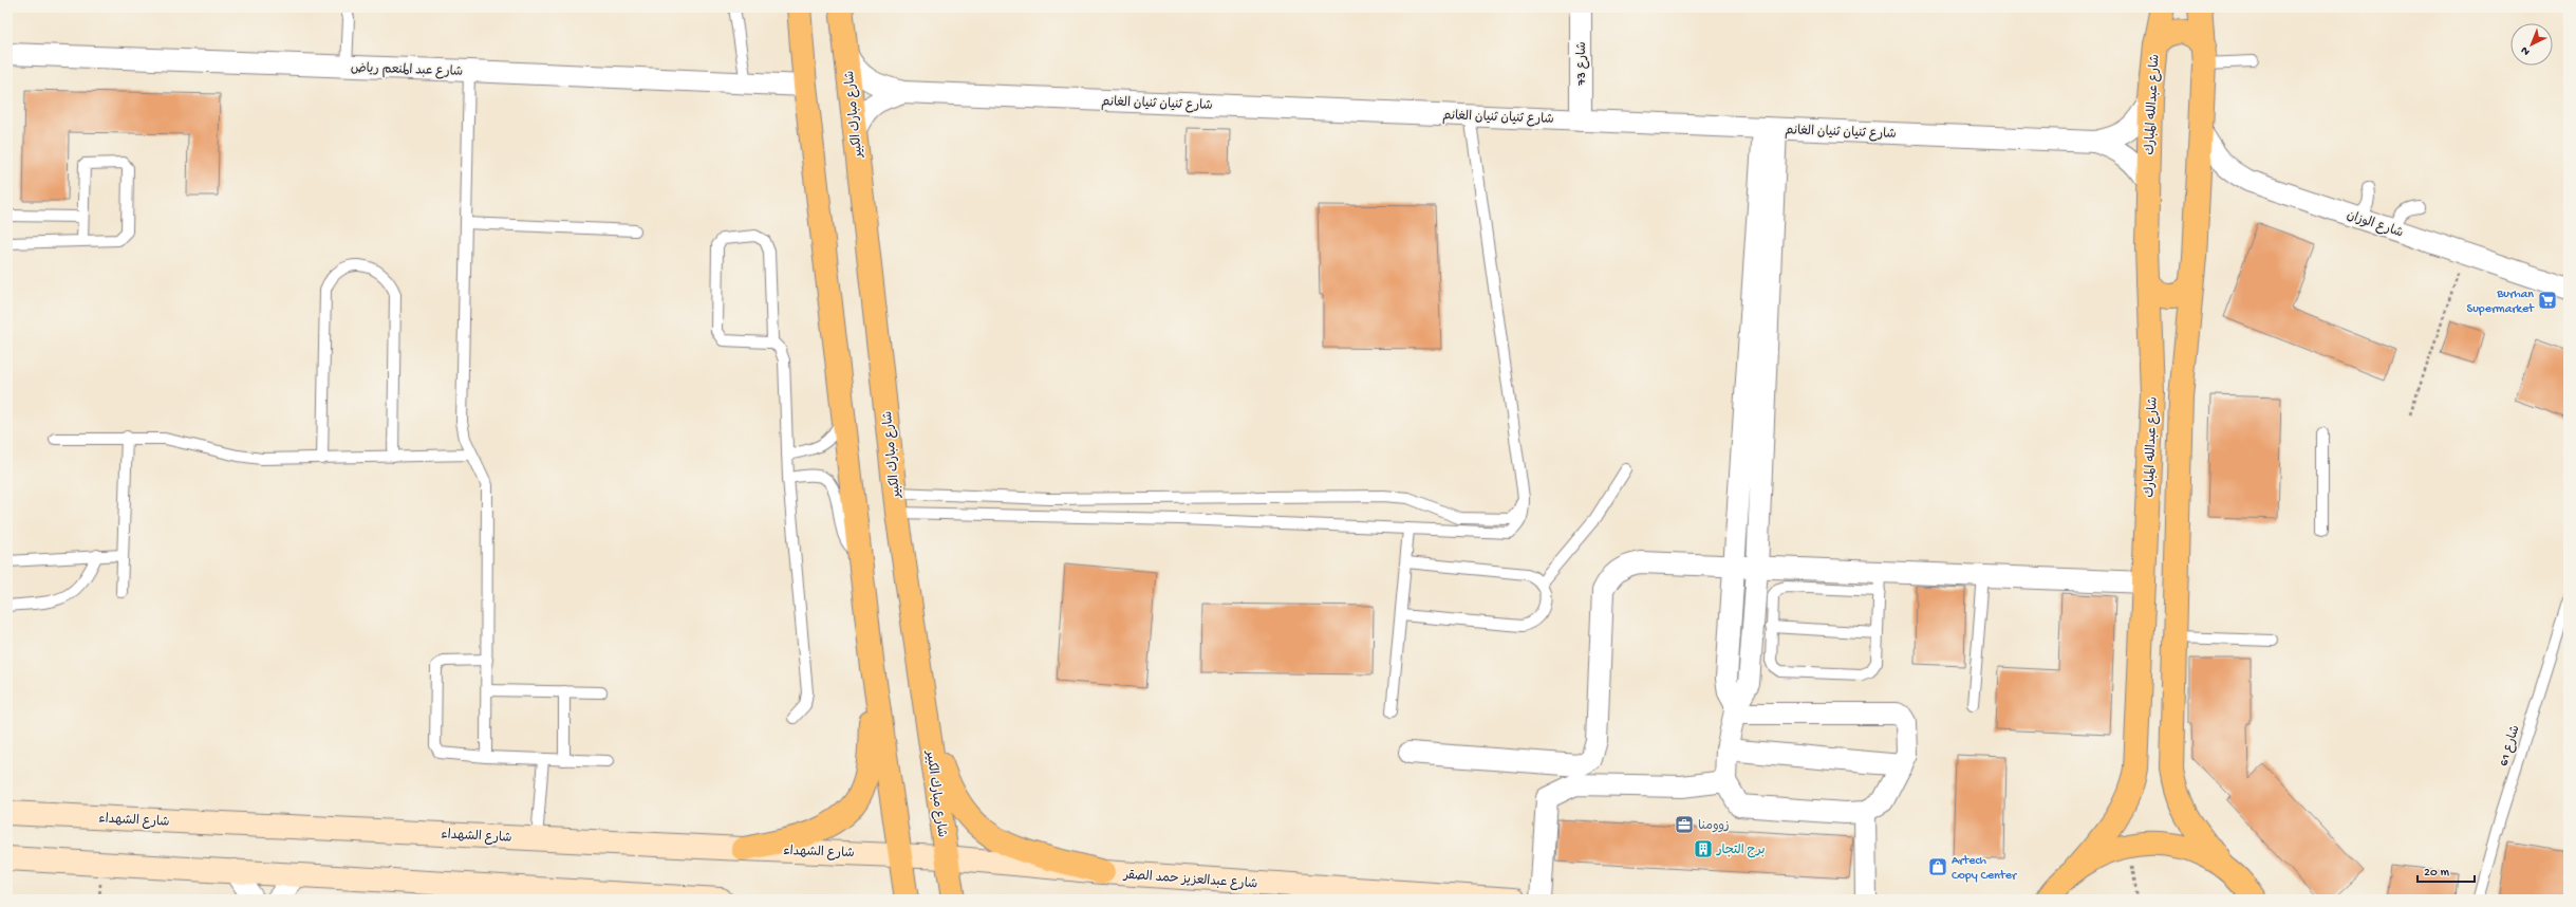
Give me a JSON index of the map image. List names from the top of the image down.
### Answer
{
  "streets": {
    "main road": [
      "شارع عبدالله المبارك",
      "شارع مبارك الكبير",
      "شارع الشهداء",
      "شارع عبدالعزيز حمد الصقر"
    ],
    "street": [
      "شارع 73",
      "شارع عبد المنعم رياض",
      "شارع ثنيان ثنيان الغانم",
      "شارع الوزان"
    ],
    "lane": ["شارع 61"]
  },
  "crossings": [
    ["شارع 73", "شارع ثنيان ثنيان الغانم"],
    ["شارع مبارك الكبير", "شارع الشهداء"],
    ["شارع مبارك الكبير", "شارع عبدالعزيز حمد الصقر"],
    ["شارع الشهداء", "شارع عبدالعزيز حمد الصقر"]
  ],
  "places": {
    "supermarket": ["Burhan Supermarket"],
    "office": ["زوومنا"],
    "building": ["برج التجار"],
    "shop": ["Artech Copy Center"]
  },
  "scale_bar": "20 m",
  "north": "bottom left"
}
